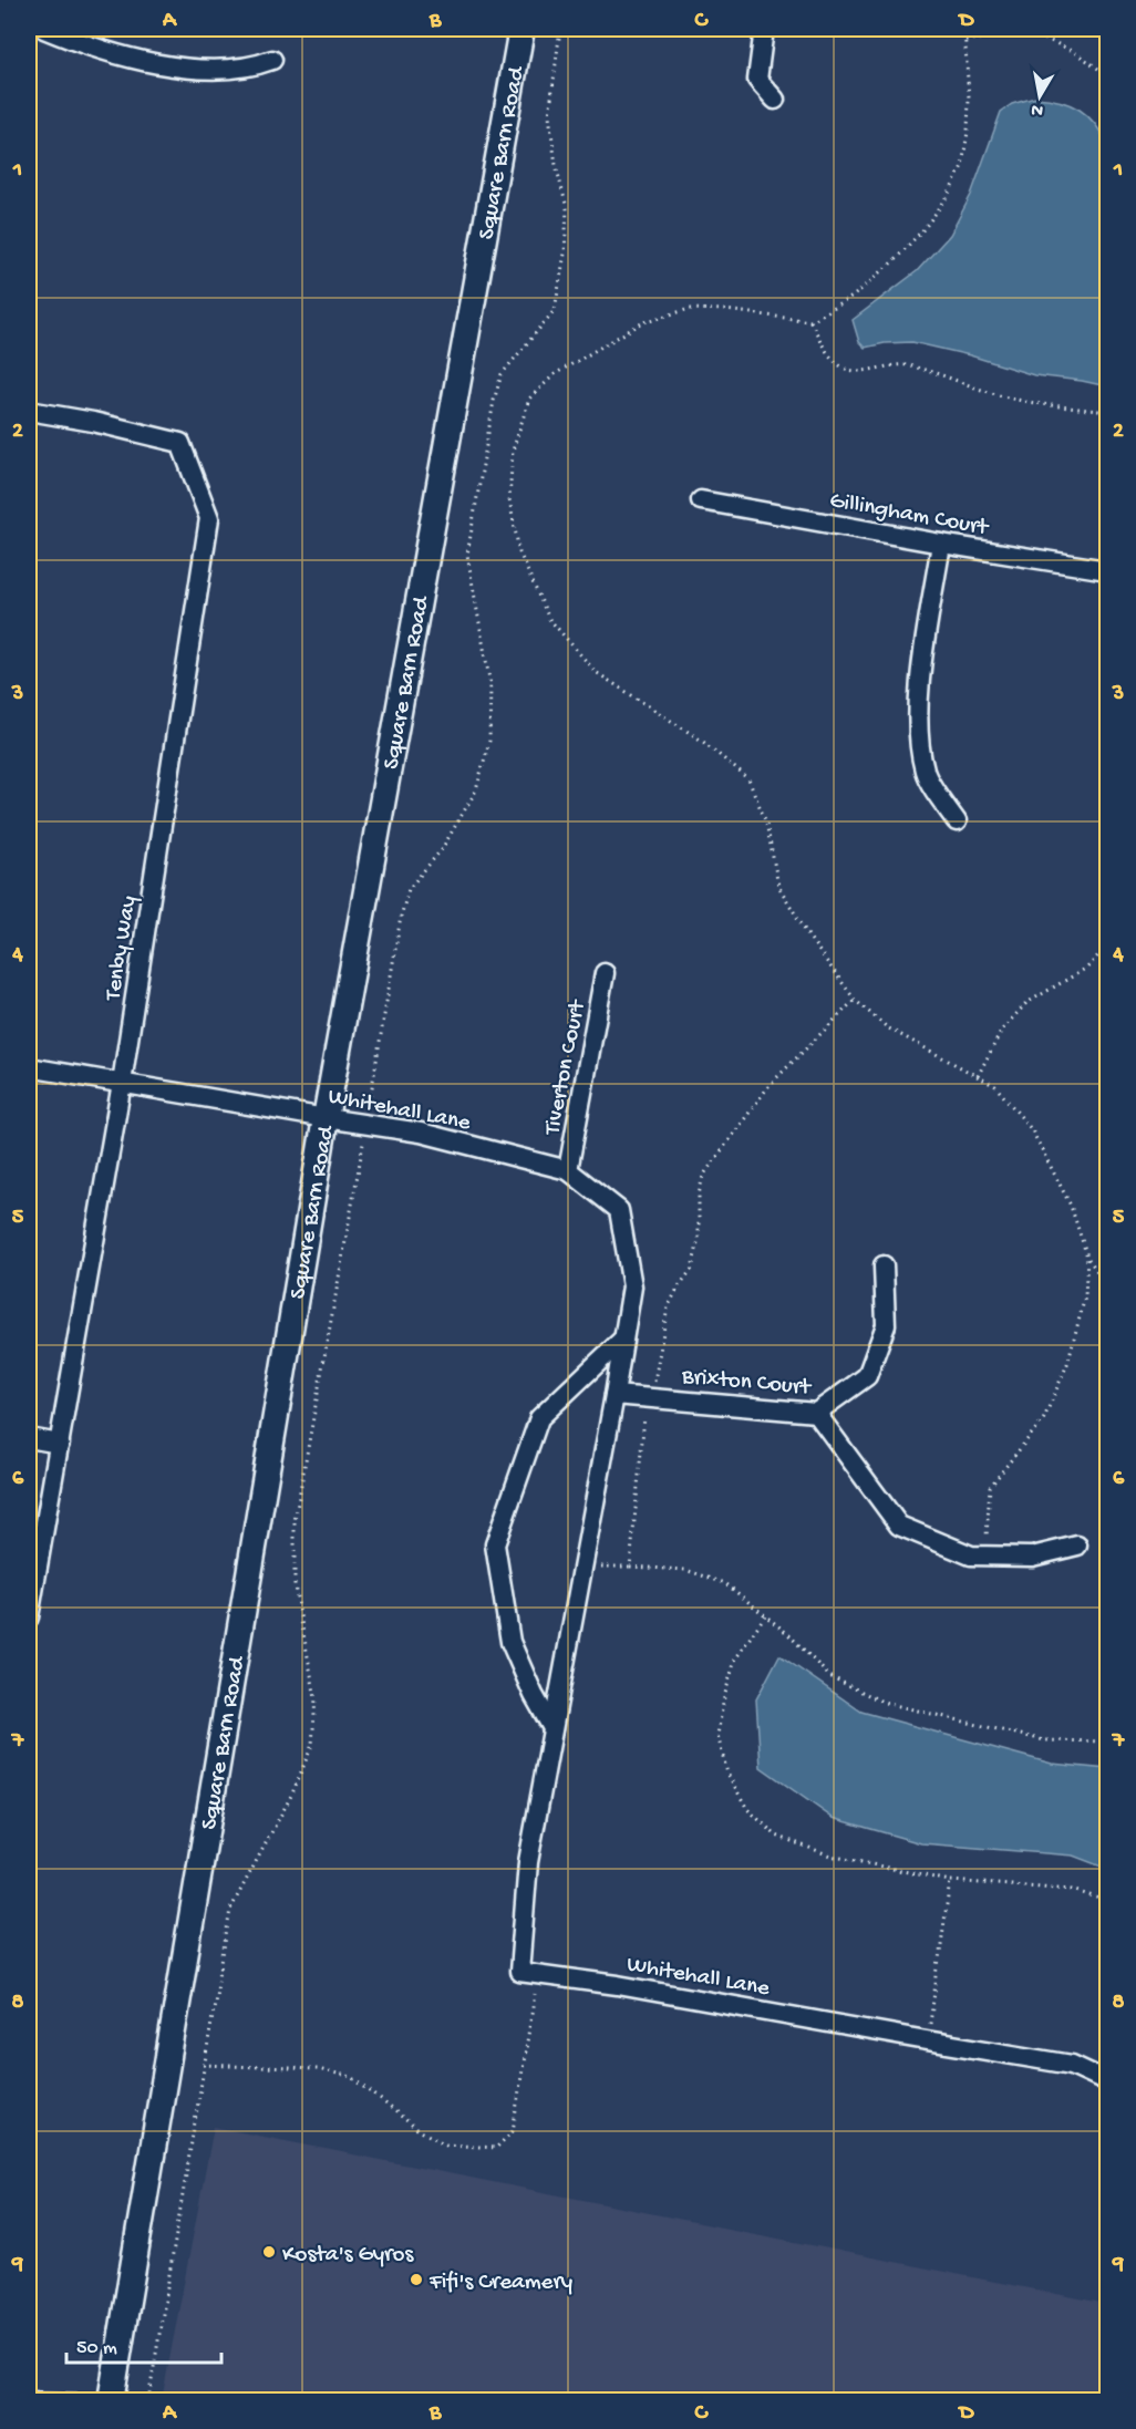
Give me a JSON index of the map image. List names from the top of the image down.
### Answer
{
  "streets": {
    "street": [
      "Square Barn Road",
      "Gillingham Court",
      "Tenby Way",
      "Tiverton Court",
      "Whitehall Lane",
      "Brixton Court"
    ]
  },
  "crossings": [
    ["Square Barn Road", "Whitehall Lane"],
    ["Tenby Way", "Whitehall Lane"],
    ["Tiverton Court", "Whitehall Lane"],
    ["Whitehall Lane", "Brixton Court"]
  ],
  "places": ["Kosta's Gyros", "Fifi's Creamery"],
  "scale_bar": "50 m",
  "north": "bottom",
  "grid": {
    "columns": [
      "A",
      "B",
      "C",
      "D"
    ],
    "rows": [
      "1",
      "2",
      "3",
      "4",
      "5",
      "6",
      "7",
      "8",
      "9"
    ]
  }
}
